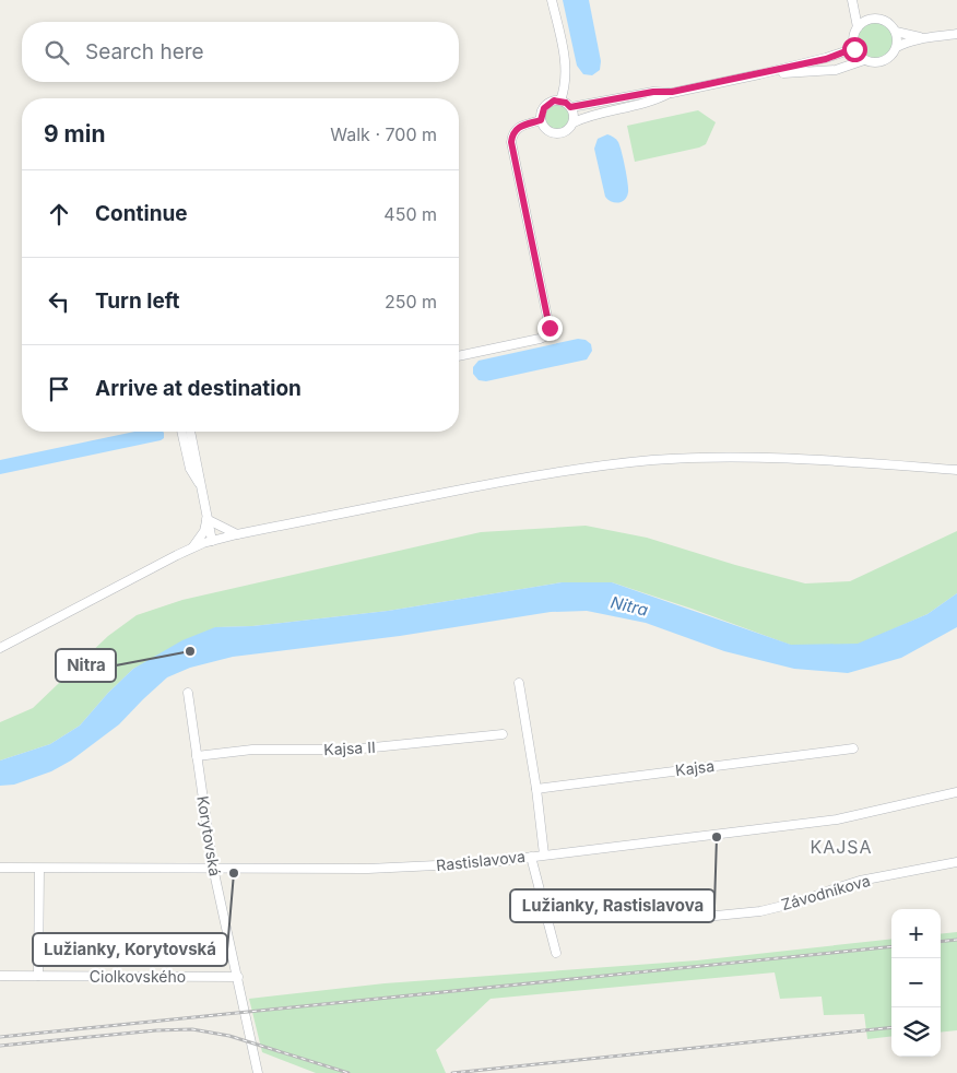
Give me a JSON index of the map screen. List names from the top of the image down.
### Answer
{
  "streets": {
    "street": [
      "Kajsa II",
      "Kajsa",
      "Korytovská",
      "Rastislavova",
      "Závodníkova",
      "Ciolkovského"
    ]
  },
  "crossings": [
    ["Kajsa II", "Korytovská"],
    ["Korytovská", "Rastislavova"],
    ["Korytovská", "Ciolkovského"]
  ],
  "districts": ["KAJSA"],
  "water": ["Nitra"],
  "places": ["Nitra", "Lužianky, Rastislavova", "Lužianky, Korytovská"],
  "page": {
    "search": "Search here",
    "heading": ["9 min", "Walk · 700 m"],
    "list": [
      ["Continue", "450 m"],
      ["Turn left", "250 m"],
      "Arrive at destination"
    ],
    "map_buttons": ["+", "−"]
  }
}
